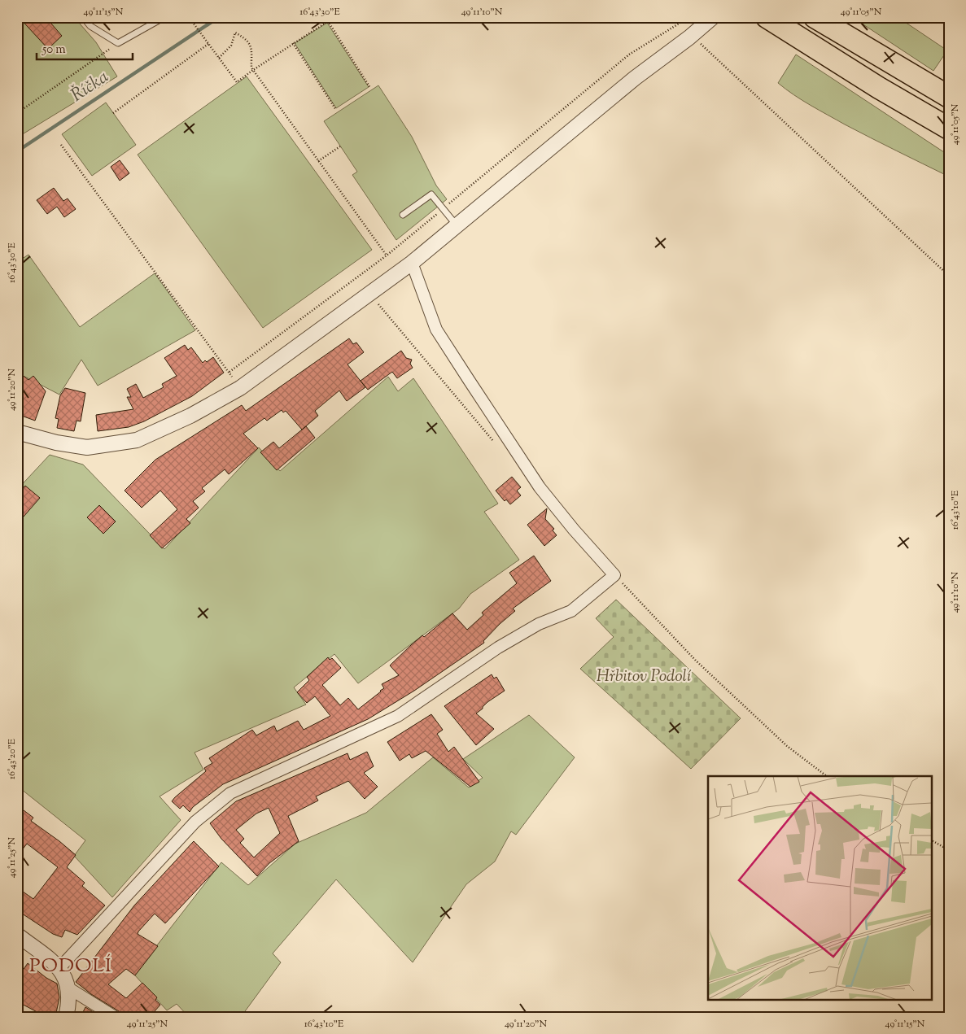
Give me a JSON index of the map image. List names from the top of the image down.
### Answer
{
  "districts": ["PODOLÍ"],
  "water": ["Říčka"],
  "parks": ["Hřbitov Podolí"],
  "scale_bar": "50 m",
  "coordinates": [
    "49°11'15\"N",
    "16°43'30\"E",
    "49°11'10\"N",
    "49°11'05\"N",
    "49°11'20\"N",
    "16°43'10\"E",
    "16°43'20\"E",
    "49°11'25\"N"
  ]
}
